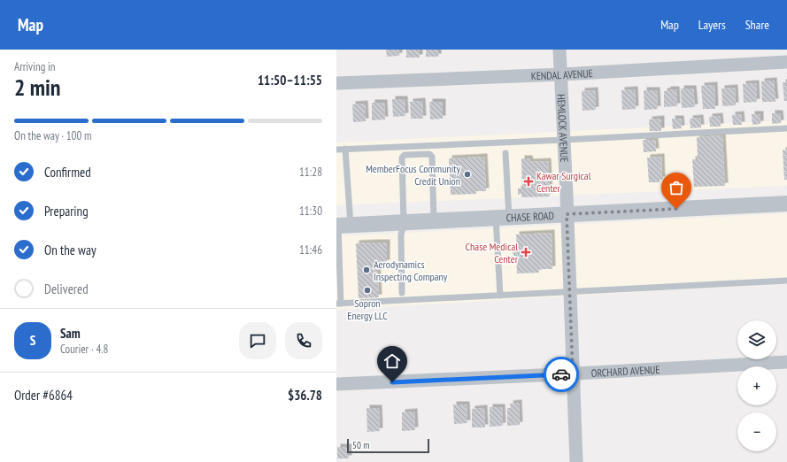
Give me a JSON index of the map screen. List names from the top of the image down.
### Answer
{
  "streets": {
    "street": [
      "KENDAL AVENUE",
      "HEMLOCK AVENUE",
      "CHASE ROAD",
      "ORCHARD AVENUE"
    ]
  },
  "crossings": [
    ["KENDAL AVENUE", "HEMLOCK AVENUE"],
    ["HEMLOCK AVENUE", "CHASE ROAD"],
    ["HEMLOCK AVENUE", "ORCHARD AVENUE"]
  ],
  "places": {
    "other": ["MemberFocus Community Credit Union", "Aerodynamics Inspecting Company", "Sopron Energy LLC"],
    "health": ["Kawar Surgical Center", "Chase Medical Center"]
  },
  "scale_bar": "50 m",
  "page": {
    "header": "Map",
    "nav": ["Map", "Layers", "Share"],
    "heading": ["2 min", "Arriving in", "11:50–11:55"],
    "panel": [
      "Sam",
      "Courier · 4.8",
      "Order #6864",
      "$36.78"
    ],
    "bar": "On the way · 100 m",
    "list": [
      ["Confirmed", "11:28"],
      ["Preparing", "11:30"],
      ["On the way", "11:46"],
      "Delivered"
    ],
    "map_buttons": ["+", "−"],
    "round": "S",
    "scale": "50 m"
  }
}
